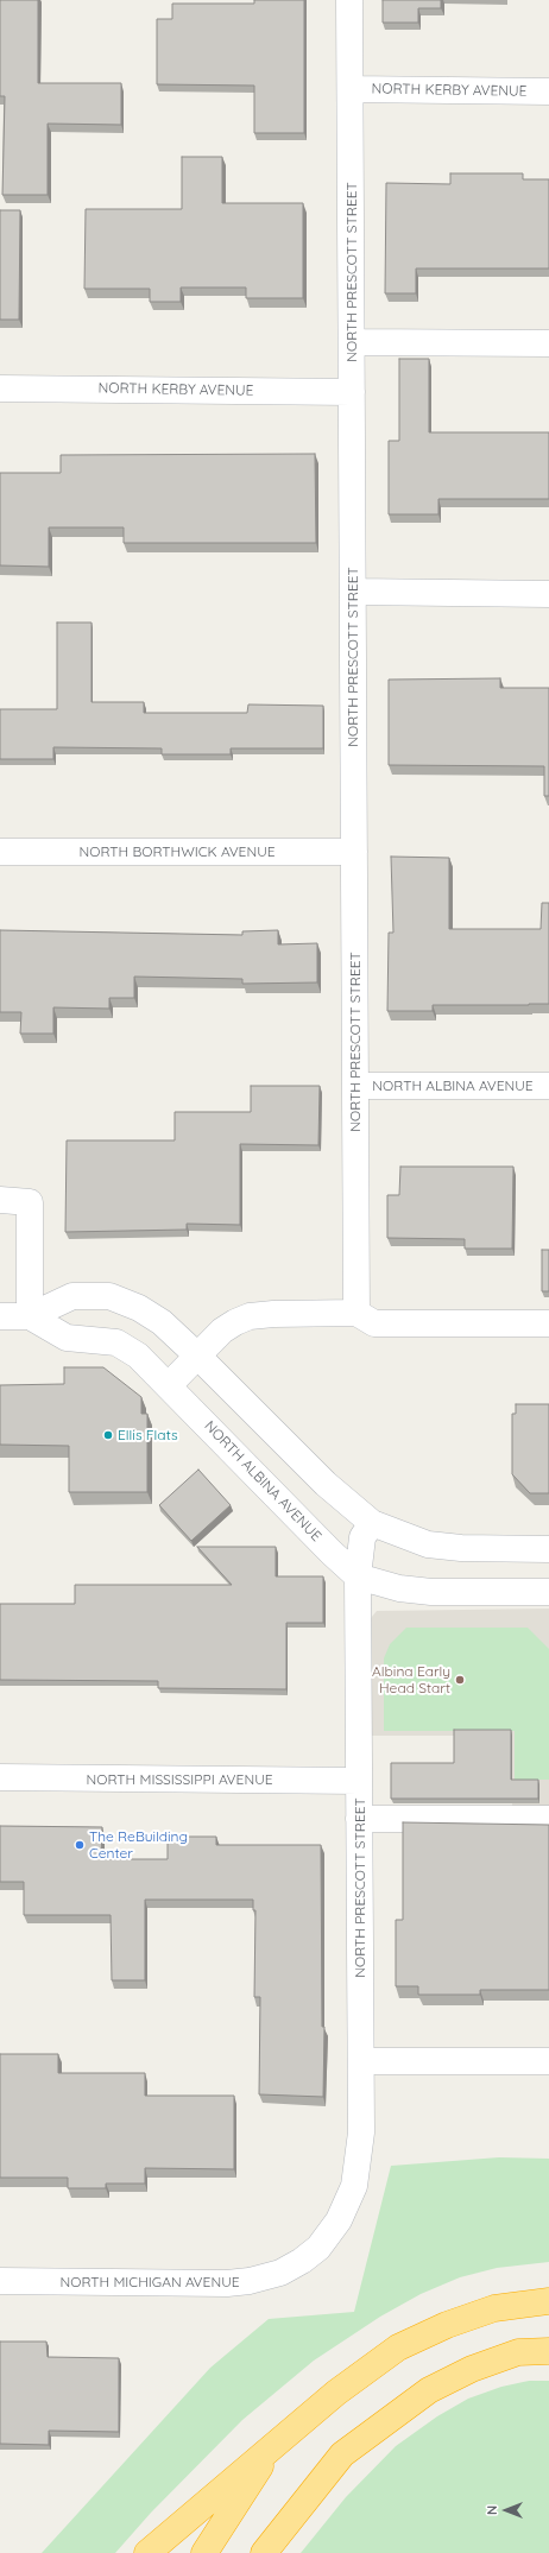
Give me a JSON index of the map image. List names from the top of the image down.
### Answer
{
  "streets": {
    "street": [
      "NORTH KERBY AVENUE",
      "NORTH PRESCOTT STREET",
      "NORTH BORTHWICK AVENUE",
      "NORTH ALBINA AVENUE",
      "NORTH MISSISSIPPI AVENUE",
      "NORTH MICHIGAN AVENUE"
    ]
  },
  "crossings": [
    ["NORTH KERBY AVENUE", "NORTH PRESCOTT STREET"],
    ["NORTH PRESCOTT STREET", "NORTH BORTHWICK AVENUE"],
    ["NORTH PRESCOTT STREET", "NORTH ALBINA AVENUE"],
    ["NORTH PRESCOTT STREET", "NORTH MISSISSIPPI AVENUE"],
    ["NORTH PRESCOTT STREET", "NORTH MICHIGAN AVENUE"]
  ],
  "places": ["Ellis Flats", "Albina Early Head Start", "The ReBuilding Center"],
  "north": "left"
}
